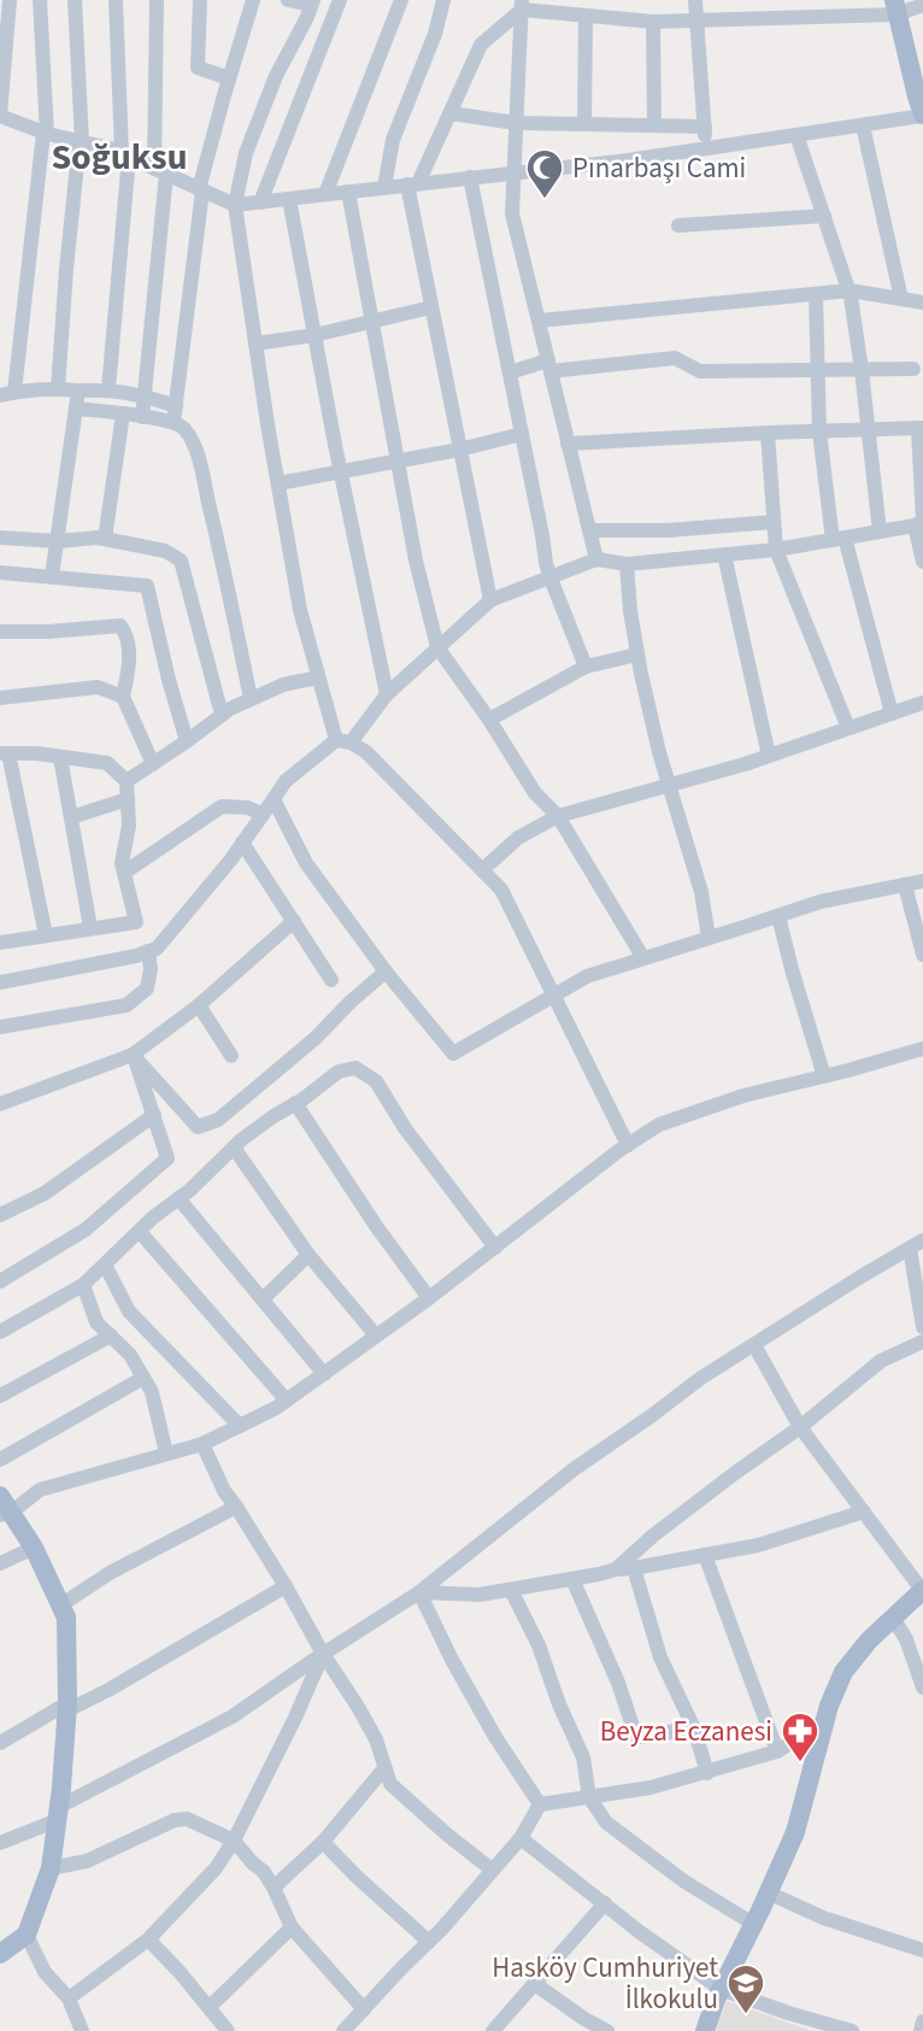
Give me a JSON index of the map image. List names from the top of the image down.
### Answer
{
  "districts": ["Soğuksu"],
  "places": {
    "mosque": ["Pınarbaşı Cami"],
    "pharmacy": ["Beyza Eczanesi"],
    "school or university": ["Hasköy Cumhuriyet İlkokulu"]
  }
}
